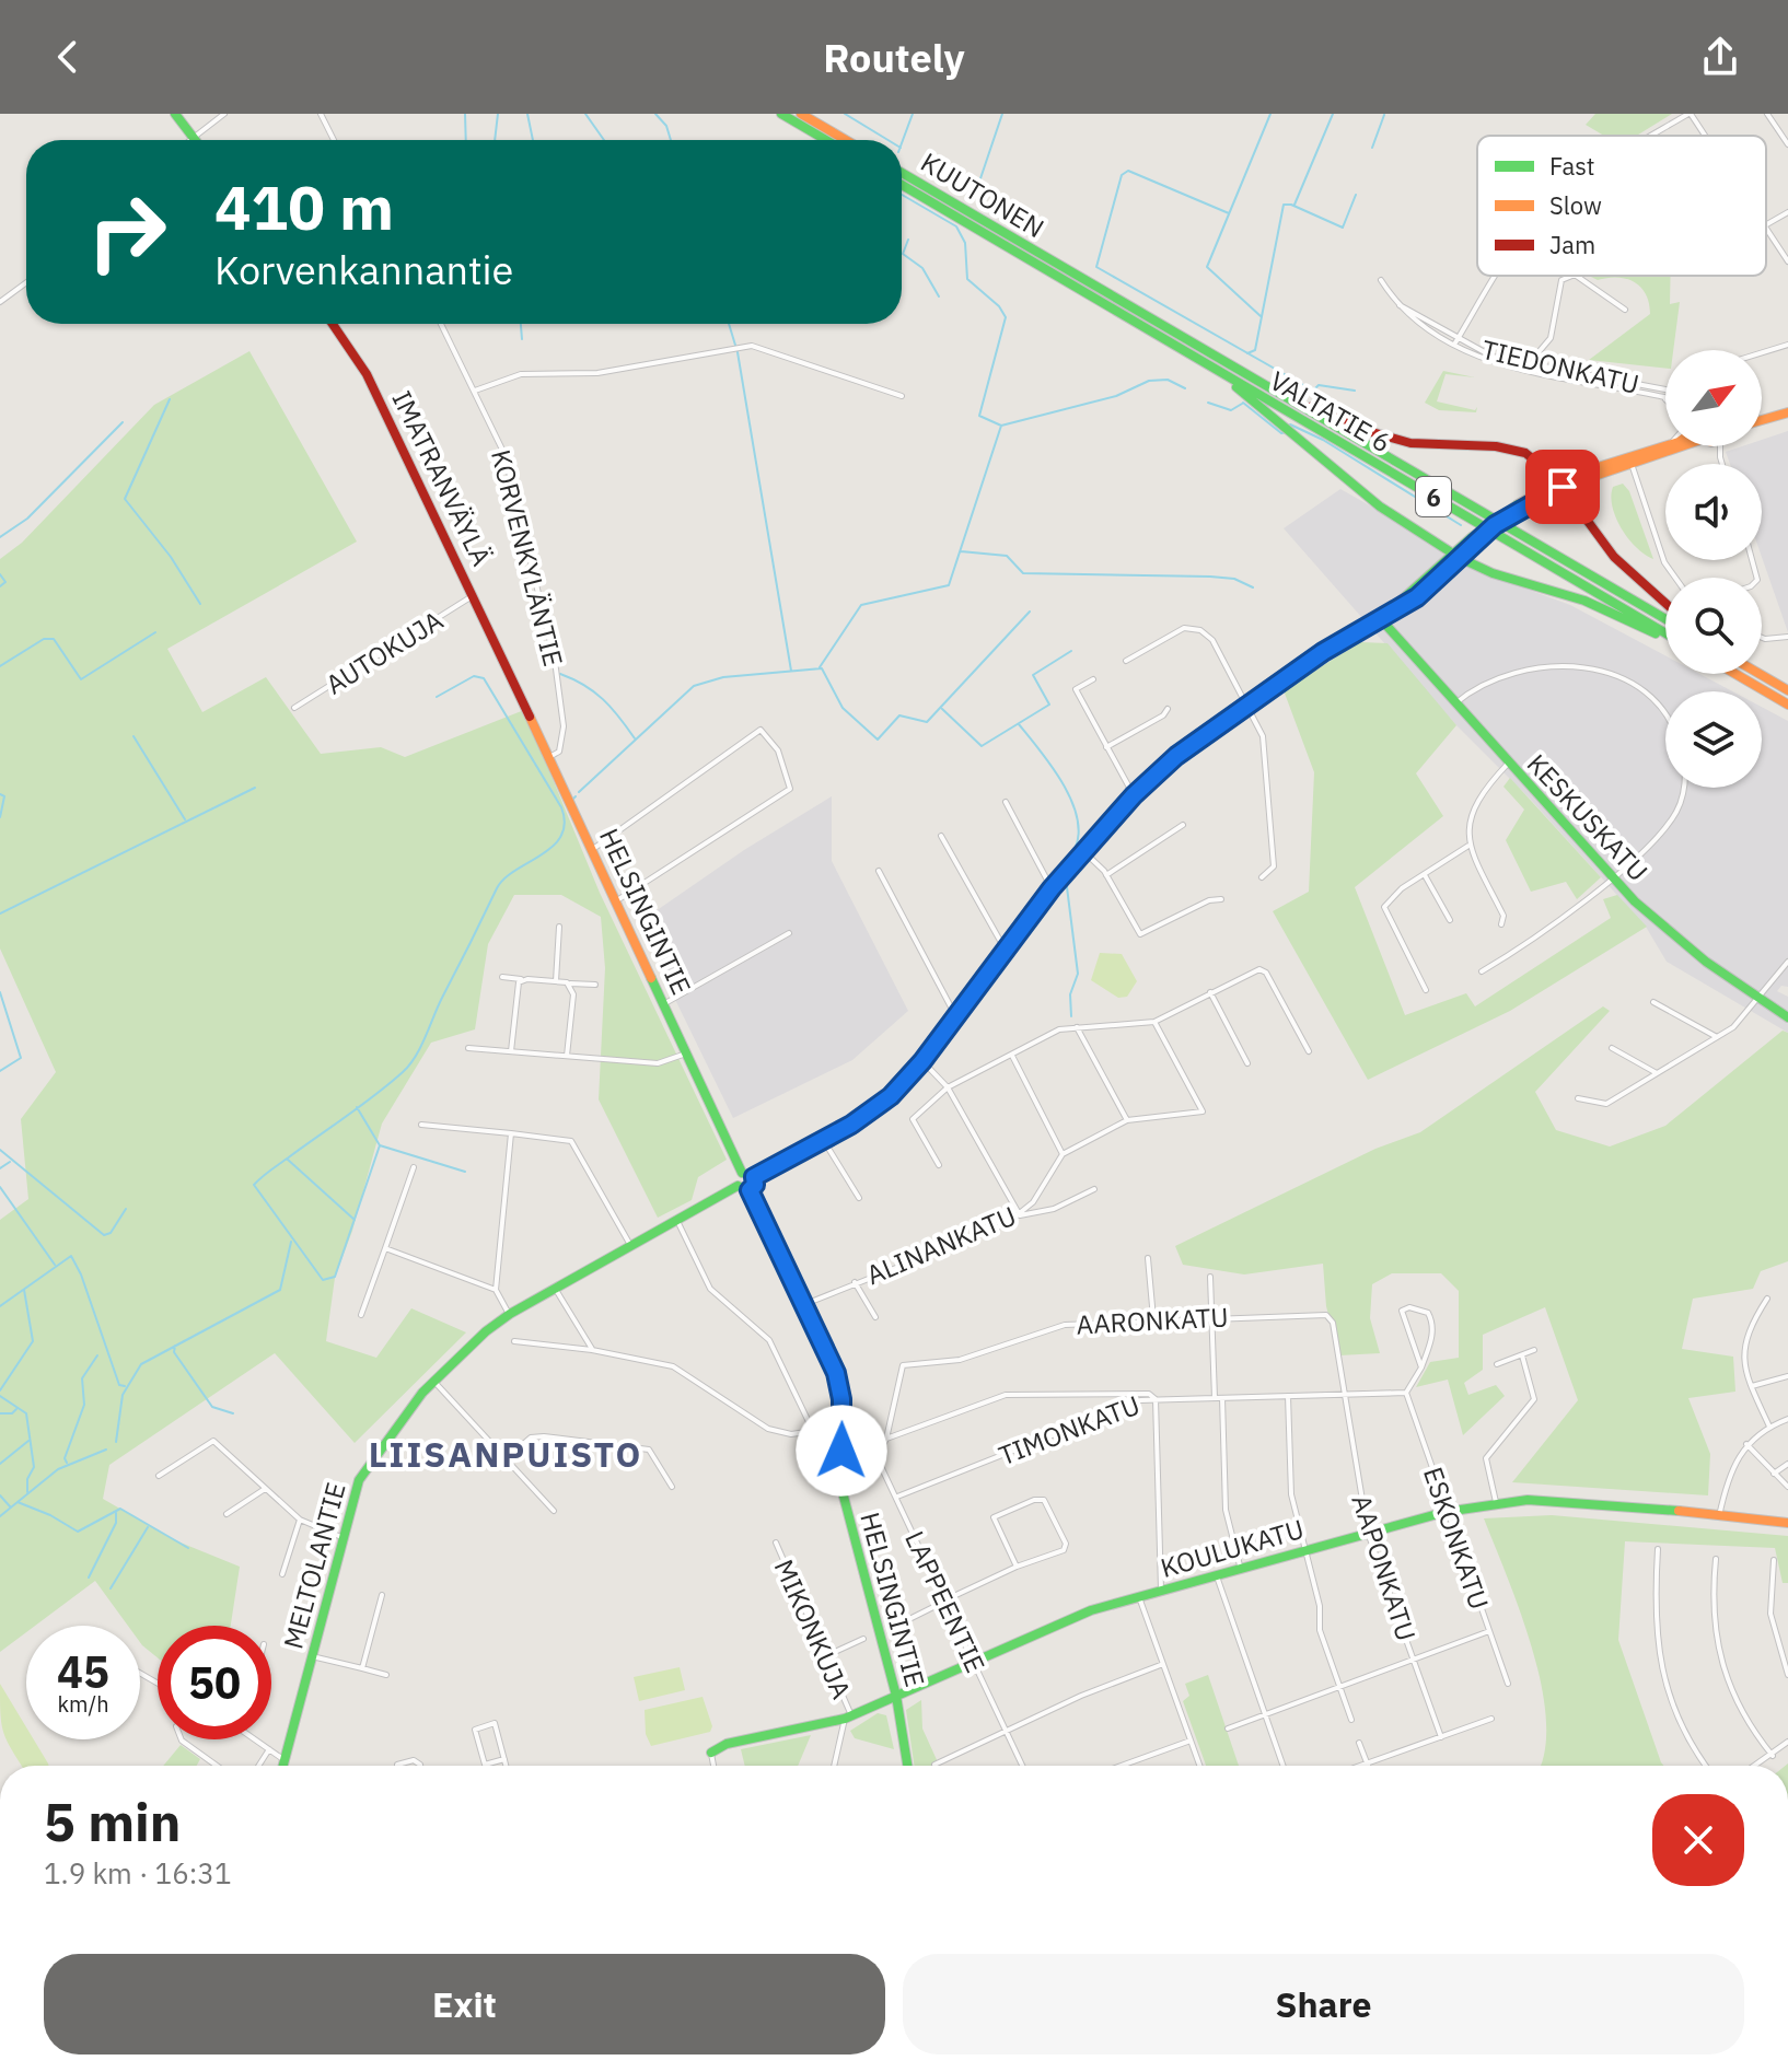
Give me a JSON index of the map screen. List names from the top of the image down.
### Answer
{
  "streets": {
    "main road": [
      "KUUTONEN",
      "VALTATIE 6",
      "IMATRANVÄYLÄ",
      "6",
      "KESKUSKATU",
      "HELSINGINTIE",
      "KOULUKATU",
      "MELTOLANTIE"
    ],
    "street": [
      "TIEDONKATU",
      "KORVENKYLÄNTIE",
      "AUTOKUJA",
      "ALINANKATU",
      "AARONKATU",
      "TIMONKATU",
      "ESKONKATU",
      "AAPONKATU",
      "LAPPEENTIE",
      "MIKONKUJA"
    ]
  },
  "crossings": [
    ["KUUTONEN", "VALTATIE 6"],
    ["IMATRANVÄYLÄ", "AUTOKUJA"],
    ["IMATRANVÄYLÄ", "HELSINGINTIE"],
    ["KORVENKYLÄNTIE", "HELSINGINTIE"],
    ["HELSINGINTIE", "ALINANKATU"],
    ["HELSINGINTIE", "KOULUKATU"],
    ["AARONKATU", "TIMONKATU"],
    ["AARONKATU", "AAPONKATU"],
    ["TIMONKATU", "ESKONKATU"],
    ["TIMONKATU", "AAPONKATU"],
    ["TIMONKATU", "LAPPEENTIE"],
    ["ESKONKATU", "KOULUKATU"],
    ["KOULUKATU", "AAPONKATU"],
    ["KOULUKATU", "LAPPEENTIE"],
    ["KOULUKATU", "MIKONKUJA"]
  ],
  "districts": ["LIISANPUISTO"],
  "legend": ["Fast", "Slow", "Jam"],
  "north": "top right",
  "page": {
    "header": "Routely",
    "turn": ["410 m", "Korvenkannantie"],
    "speed": "45 km/h",
    "limit": "50",
    "heading": ["5 min", "1.9 km · 16:31"],
    "buttons": ["Exit", "Share"]
  }
}
